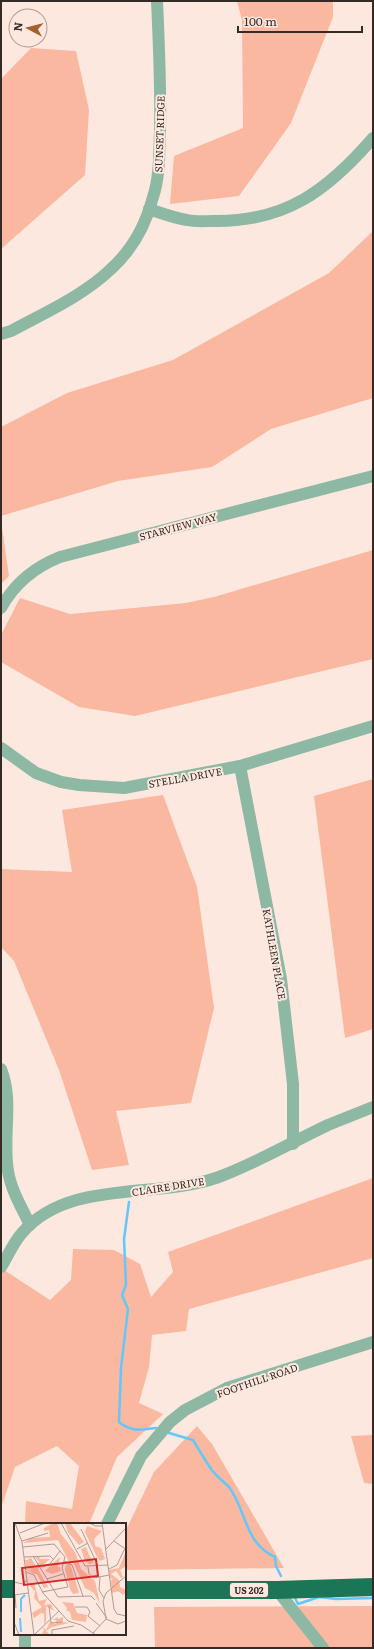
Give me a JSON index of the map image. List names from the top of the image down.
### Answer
{
  "streets": {
    "highway": ["US 202"],
    "street": [
      "SUNSET RIDGE",
      "STARVIEW WAY",
      "STELLA DRIVE",
      "KATHLEEN PLACE",
      "CLAIRE DRIVE",
      "FOOTHILL ROAD"
    ]
  },
  "crossings": [
    ["STELLA DRIVE", "KATHLEEN PLACE"],
    ["KATHLEEN PLACE", "CLAIRE DRIVE"]
  ],
  "scale_bar": "100 m",
  "north": "left"
}
